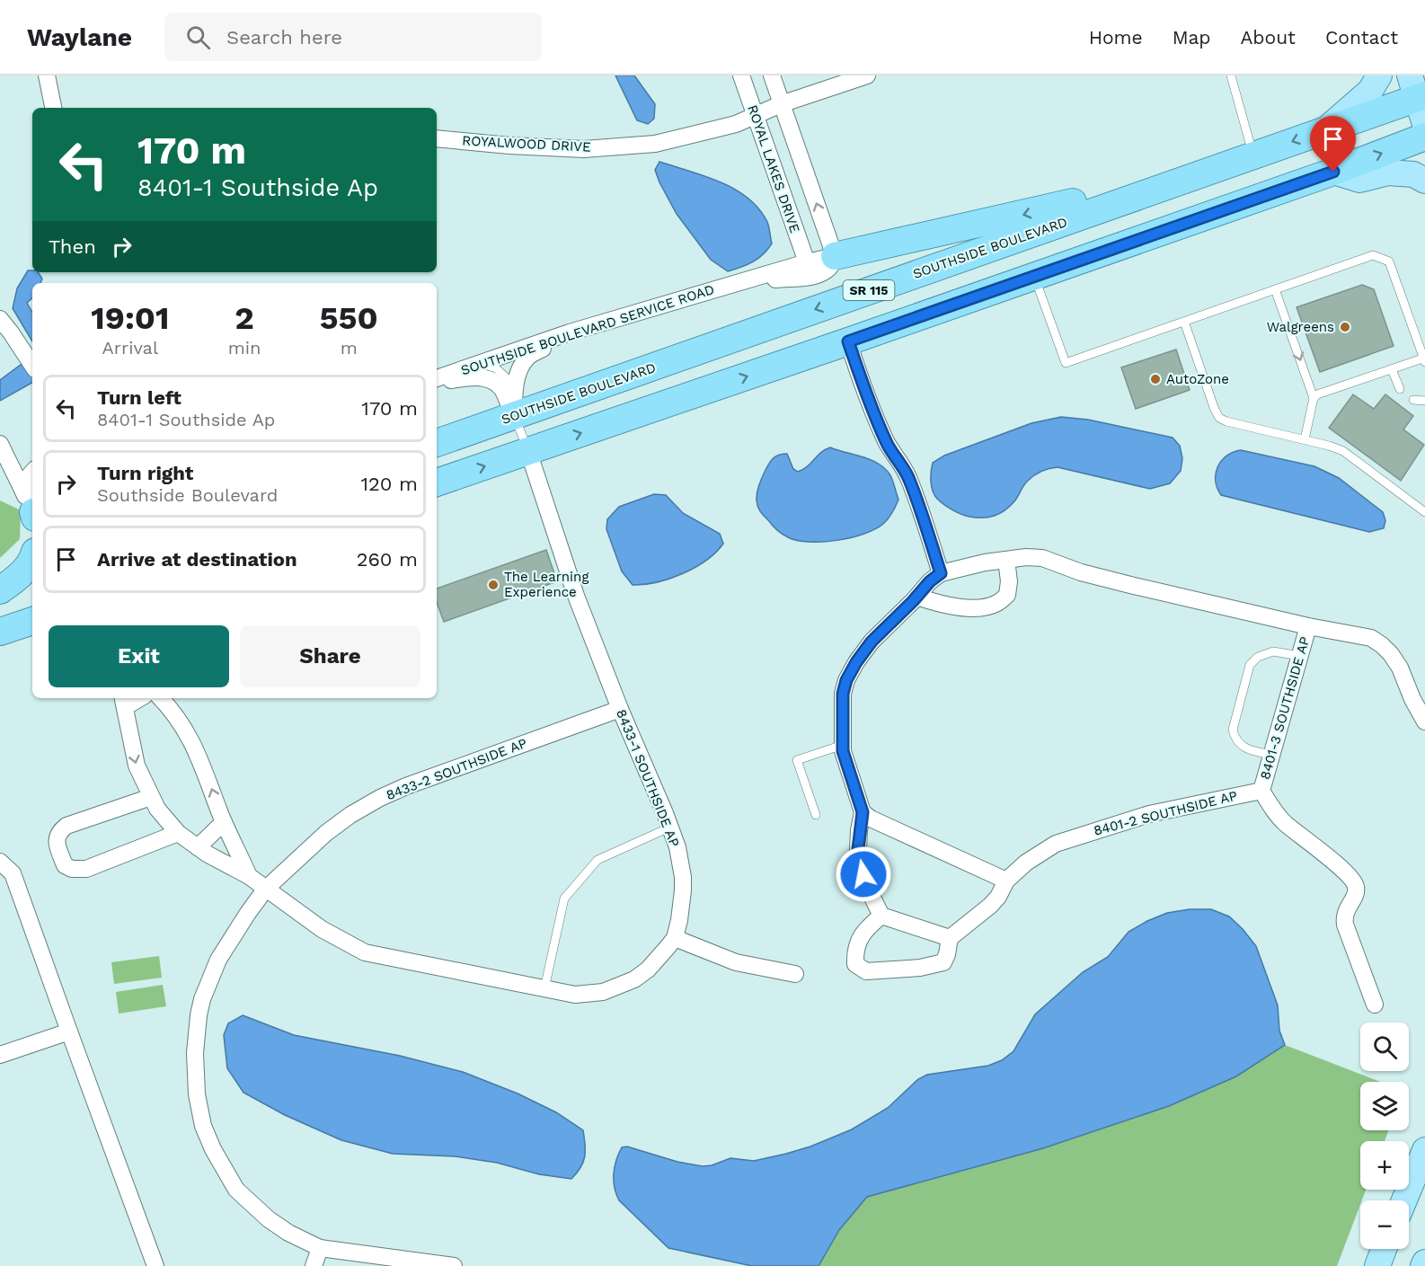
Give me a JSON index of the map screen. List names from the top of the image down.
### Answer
{
  "streets": {
    "highway": ["SOUTHSIDE BOULEVARD", "SR 115"],
    "street": [
      "ROYALWOOD DRIVE",
      "ROYAL LAKES DRIVE",
      "SOUTHSIDE BOULEVARD SERVICE ROAD",
      "8401-3 SOUTHSIDE AP",
      "8433-2 SOUTHSIDE AP",
      "8433-1 SOUTHSIDE AP",
      "8401-2 SOUTHSIDE AP"
    ]
  },
  "crossings": [
    ["ROYALWOOD DRIVE", "ROYAL LAKES DRIVE"],
    ["ROYAL LAKES DRIVE", "SOUTHSIDE BOULEVARD SERVICE ROAD"],
    ["8401-3 SOUTHSIDE AP", "8401-2 SOUTHSIDE AP"],
    ["8433-2 SOUTHSIDE AP", "8433-1 SOUTHSIDE AP"]
  ],
  "places": ["Walgreens", "AutoZone", "The Learning Experience"],
  "page": {
    "header": "Waylane",
    "search": "Search here",
    "nav": [
      "Home",
      "Map",
      "About",
      "Contact"
    ],
    "turn": ["170 m", "8401-1 Southside Ap"],
    "then": "Then",
    "eta": [
      "19:01",
      "Arrival",
      "2",
      "min",
      "550",
      "m"
    ],
    "list": [
      {
        "name": "Turn left",
        "note": "8401-1 Southside Ap",
        "value": "170 m"
      },
      {
        "name": "Turn right",
        "note": "Southside Boulevard",
        "value": "120 m"
      },
      {
        "name": "Arrive at destination",
        "value": "260 m"
      }
    ],
    "buttons": ["Exit", "Share"],
    "map_buttons": ["+", "−"]
  }
}
